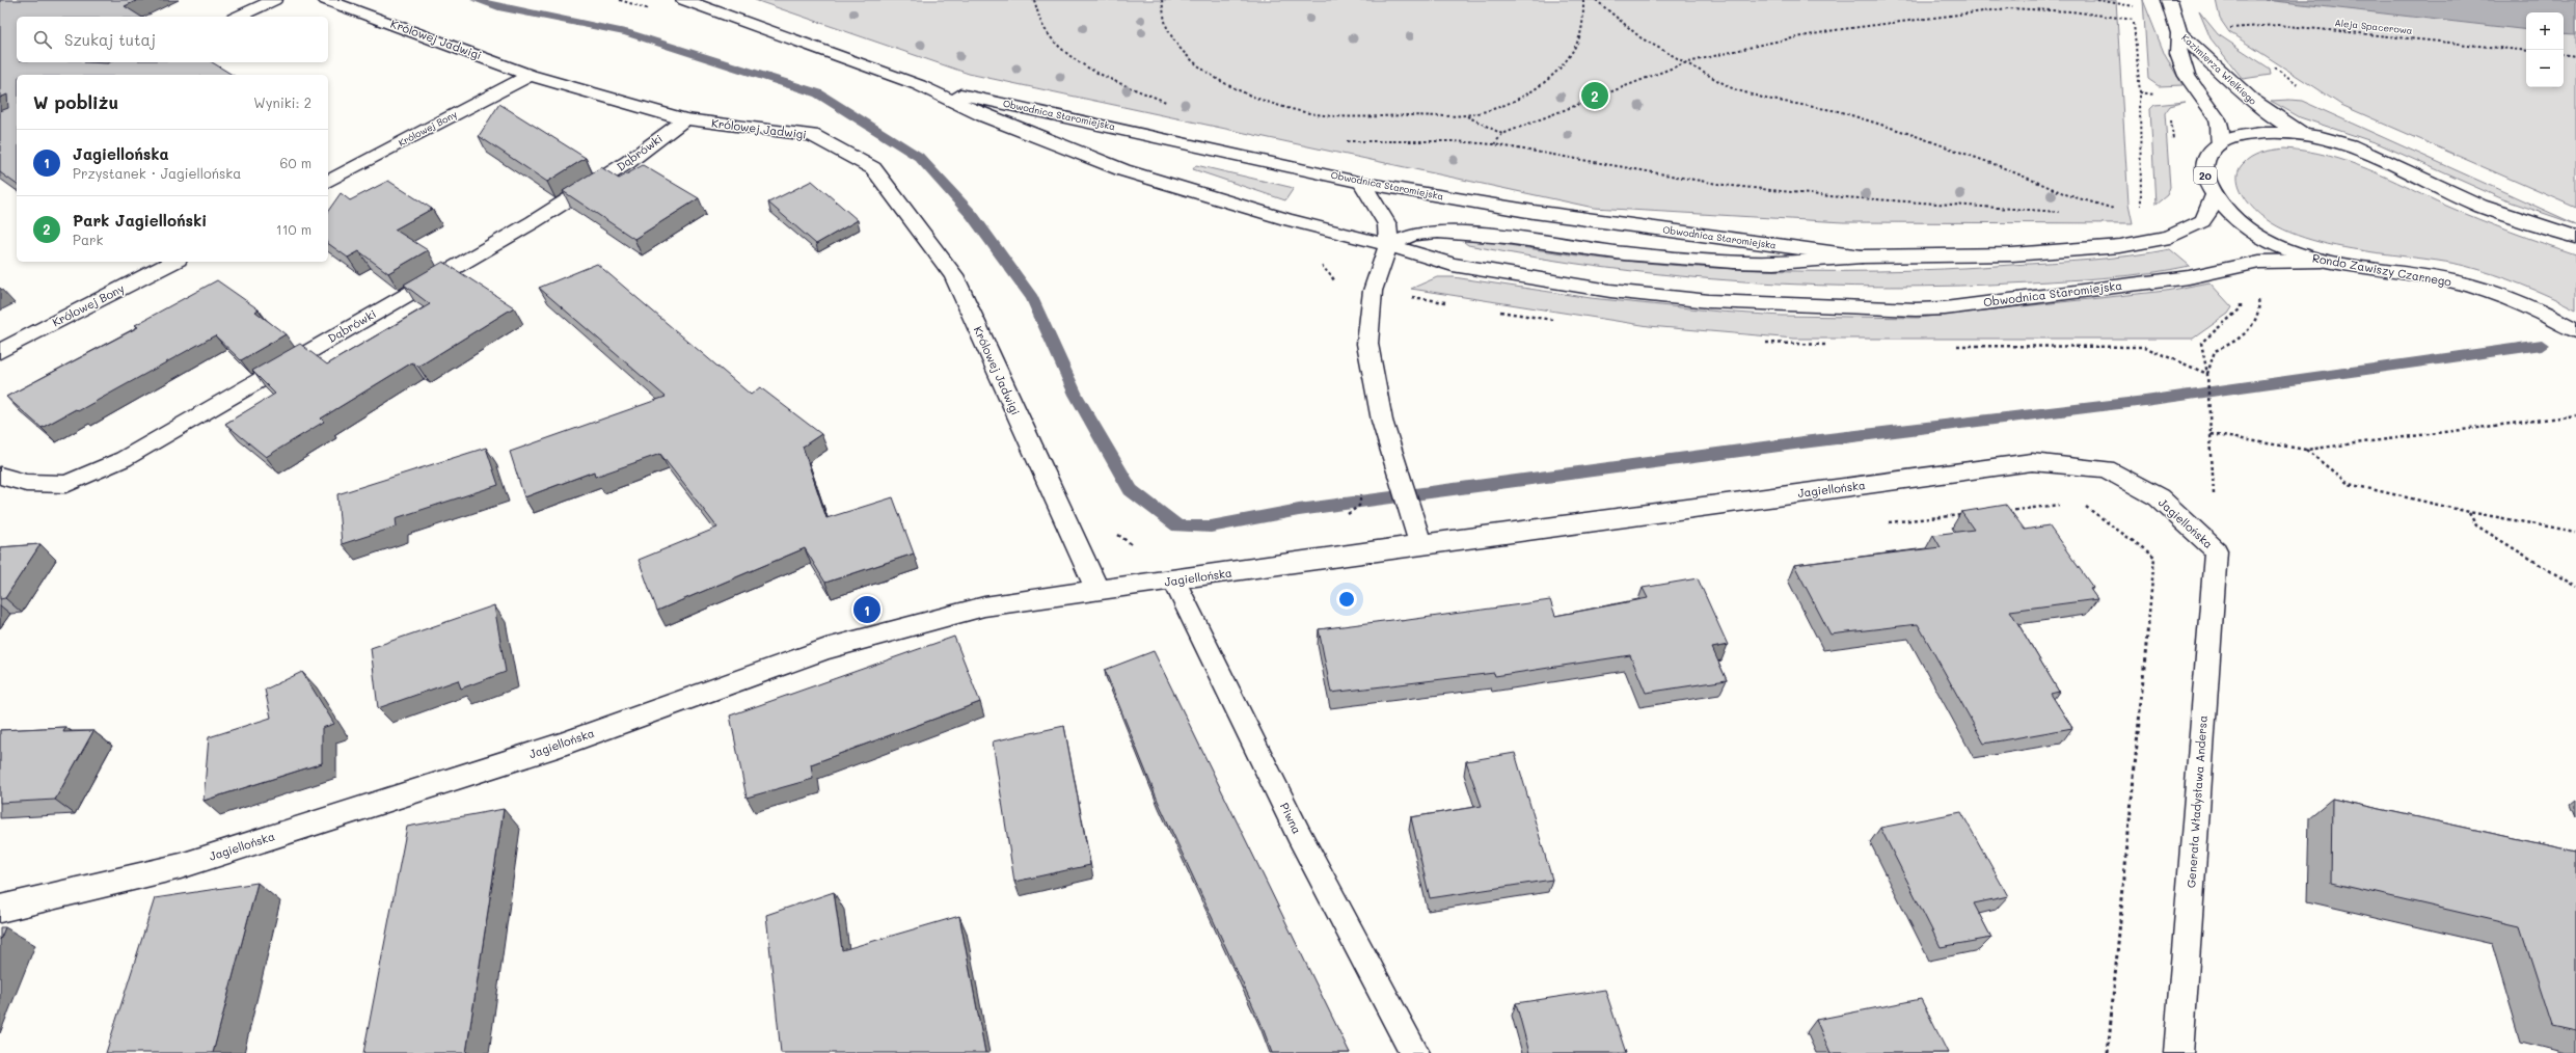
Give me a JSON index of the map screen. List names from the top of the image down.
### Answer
{
  "streets": {
    "street": [
      "Królowej Jadwigi",
      "Kazimierza Wielkiego",
      "Obwodnica Staromiejska",
      "Królowej Bony",
      "Dąbrówki",
      "20",
      "Rondo Zawiszy Czarnego",
      "Jagiellońska",
      "Generała Władysława Andersa",
      "Piwna"
    ],
    "path": ["Aleja Spacerowa"]
  },
  "crossings": [
    ["Królowej Jadwigi", "Królowej Bony"],
    ["Królowej Jadwigi", "Dąbrówki"],
    ["Królowej Jadwigi", "Jagiellońska"],
    ["Kazimierza Wielkiego", "Rondo Zawiszy Czarnego"],
    ["Obwodnica Staromiejska", "Rondo Zawiszy Czarnego"],
    ["Jagiellońska", "Generała Władysława Andersa"],
    ["Jagiellońska", "Piwna"]
  ],
  "page": {
    "map_buttons": ["+", "−"],
    "search": "Szukaj tutaj",
    "heading": ["W pobliżu", "Wyniki: 2"],
    "pins": ["2", "1"],
    "list": [
      {
        "mark": "1",
        "name": "Jagiellońska",
        "note": "Przystanek · Jagiellońska",
        "value": "60 m"
      },
      {
        "mark": "2",
        "name": "Park Jagielloński",
        "note": "Park",
        "value": "110 m"
      }
    ]
  }
}
